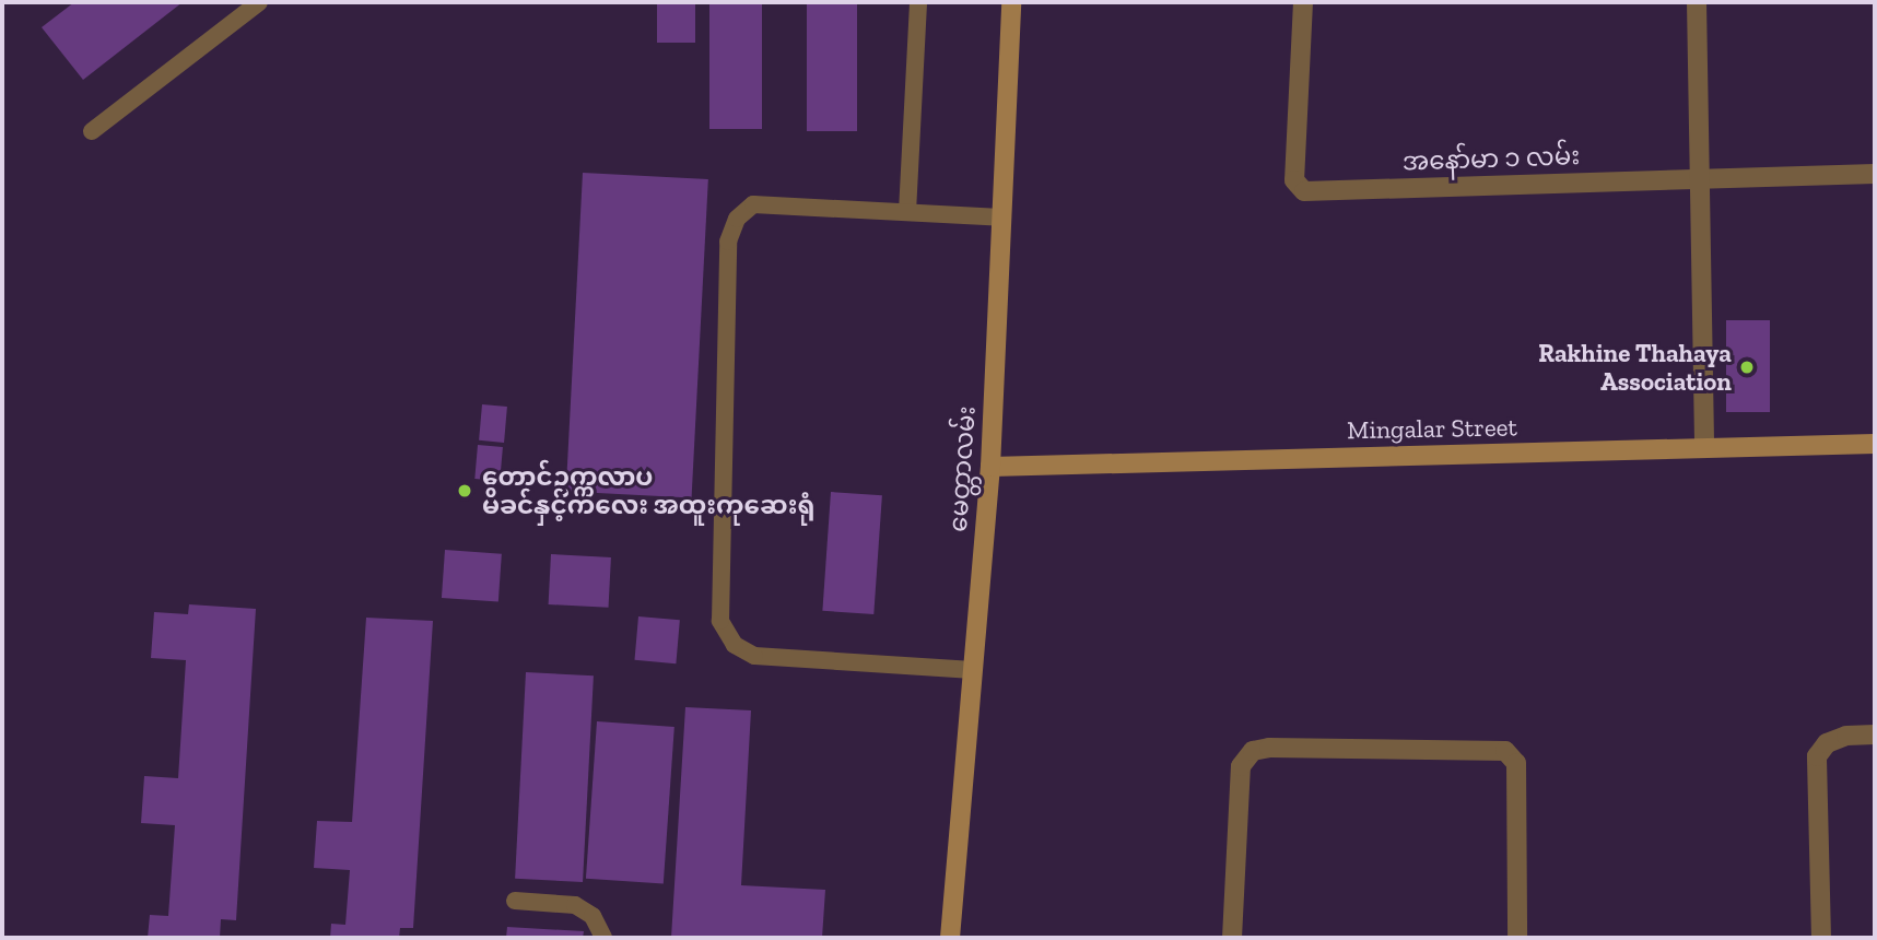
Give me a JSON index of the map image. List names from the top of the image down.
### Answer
{
  "streets": {
    "main road": ["Mingalar Street", "မေတ္တာလမ်း"],
    "street": ["အနော်မာ ၁ လမ်း"]
  },
  "crossings": [
    ["Mingalar Street", "မေတ္တာလမ်း"]
  ],
  "places": ["Rakhine Thahaya Association", "တောင်ဥက္ကလာပ မိခင်နှင့်ကလေး အထူးကုဆေးရုံ"]
}
